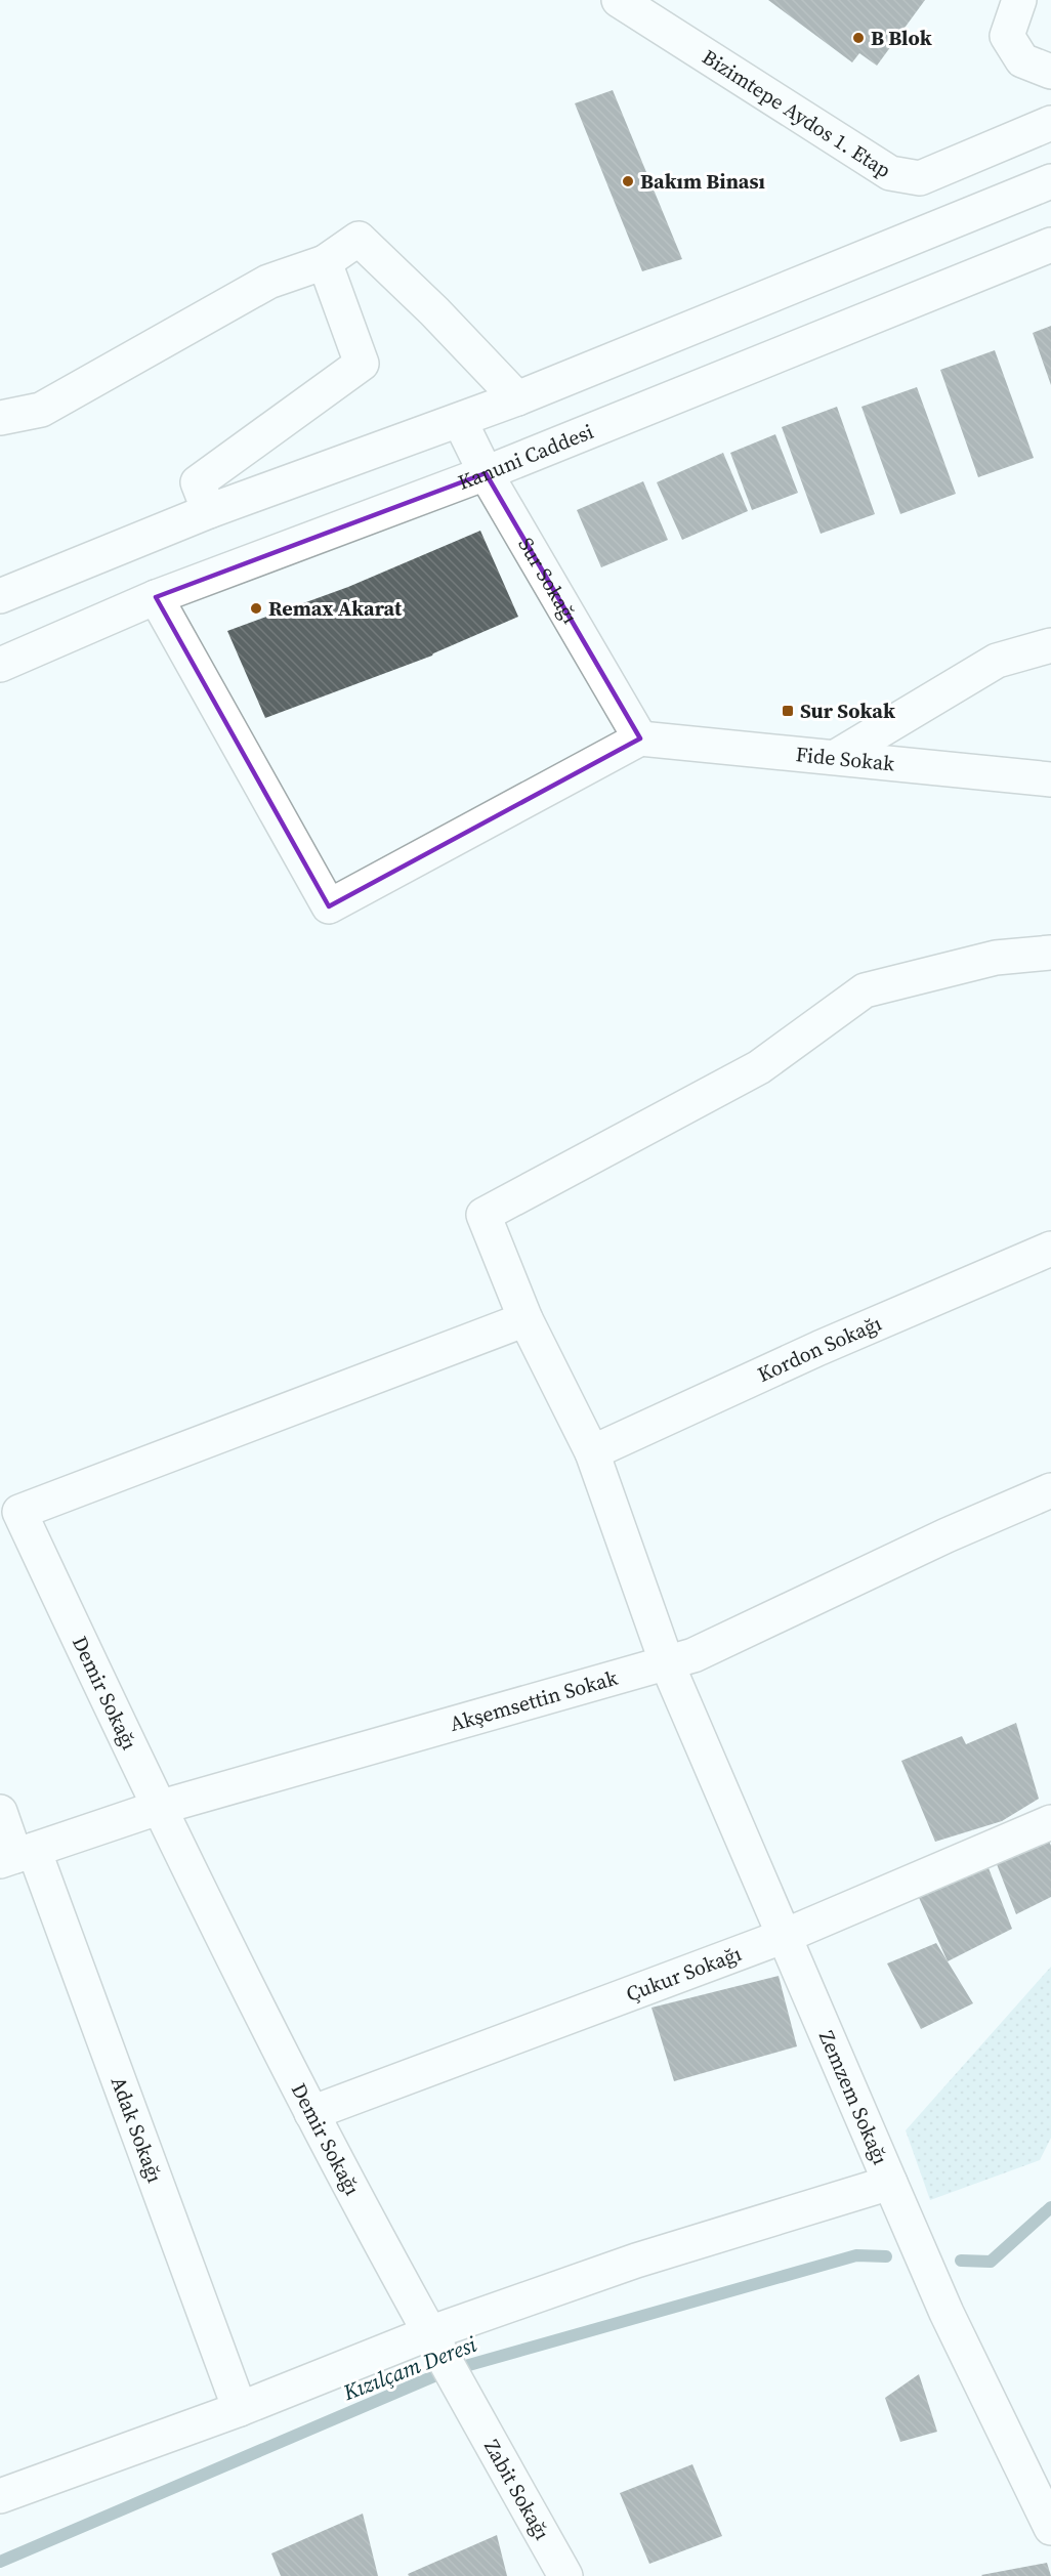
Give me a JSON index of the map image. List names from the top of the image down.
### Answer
{
  "streets": {
    "street": [
      "Bizimtepe Aydos 1. Etap",
      "Kanuni Caddesi",
      "Sur Sokağı",
      "Fide Sokak",
      "Kordon Sokağı",
      "Demir Sokağı",
      "Akşemsettin Sokak",
      "Çukur Sokağı",
      "Zemzem Sokağı",
      "Adak Sokağı",
      "Zabit Sokağı"
    ]
  },
  "crossings": [
    ["Kanuni Caddesi", "Sur Sokağı"],
    ["Sur Sokağı", "Fide Sokak"],
    ["Kordon Sokağı", "Zemzem Sokağı"],
    ["Demir Sokağı", "Akşemsettin Sokak"],
    ["Demir Sokağı", "Çukur Sokağı"],
    ["Demir Sokağı", "Zemzem Sokağı"],
    ["Demir Sokağı", "Zabit Sokağı"],
    ["Akşemsettin Sokak", "Zemzem Sokağı"],
    ["Akşemsettin Sokak", "Adak Sokağı"],
    ["Çukur Sokağı", "Zemzem Sokağı"]
  ],
  "water": ["Kızılçam Deresi"],
  "places": {
    "other": ["B Blok", "Bakım Binası", "Remax Akarat"],
    "transit": ["Sur Sokak"]
  }
}
